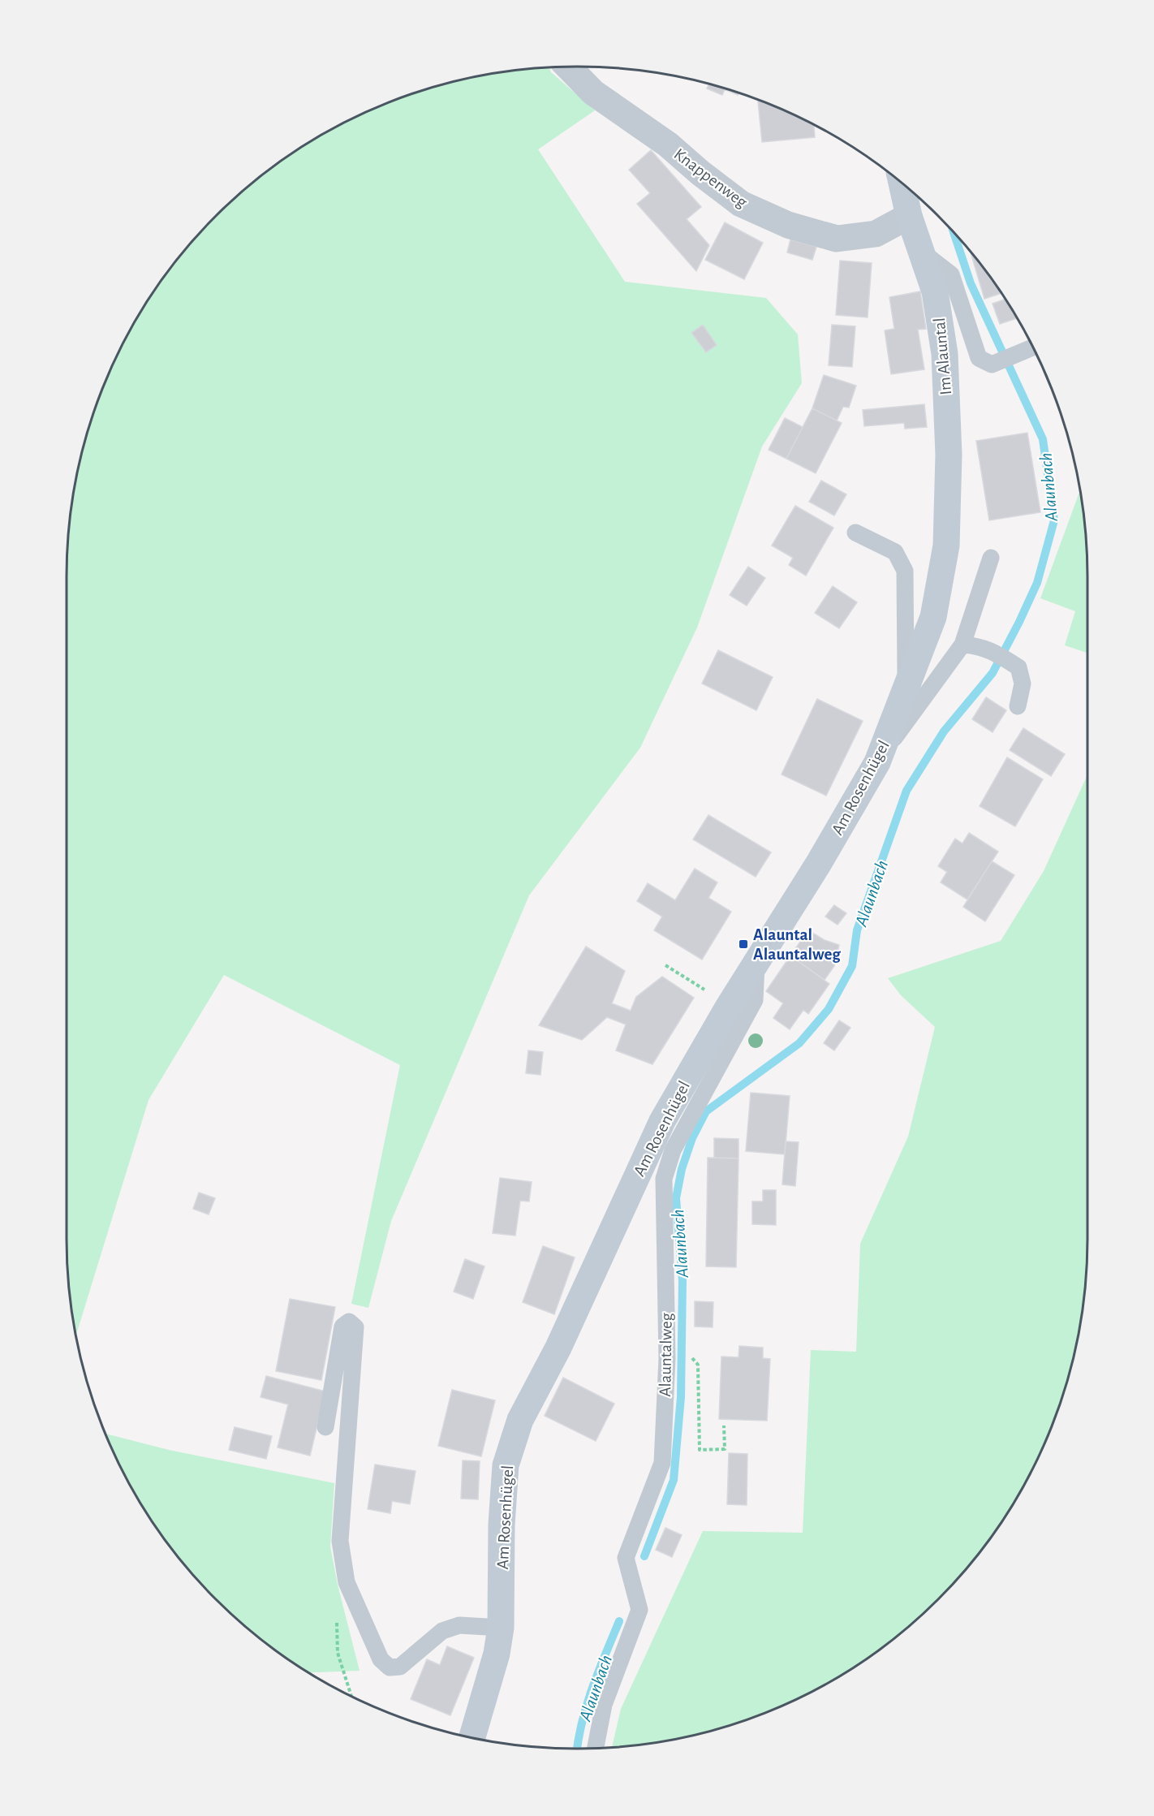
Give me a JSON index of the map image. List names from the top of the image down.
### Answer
{
  "streets": {
    "street": ["Knappenweg", "Im Alauntal", "Am Rosenhügel"],
    "lane": ["Alauntalweg"]
  },
  "crossings": [
    ["Knappenweg", "Im Alauntal"],
    ["Im Alauntal", "Am Rosenhügel"],
    ["Am Rosenhügel", "Alauntalweg"]
  ],
  "water": ["Alaunbach"],
  "places": {
    "transit": ["Alauntal Alauntalweg"]
  }
}
